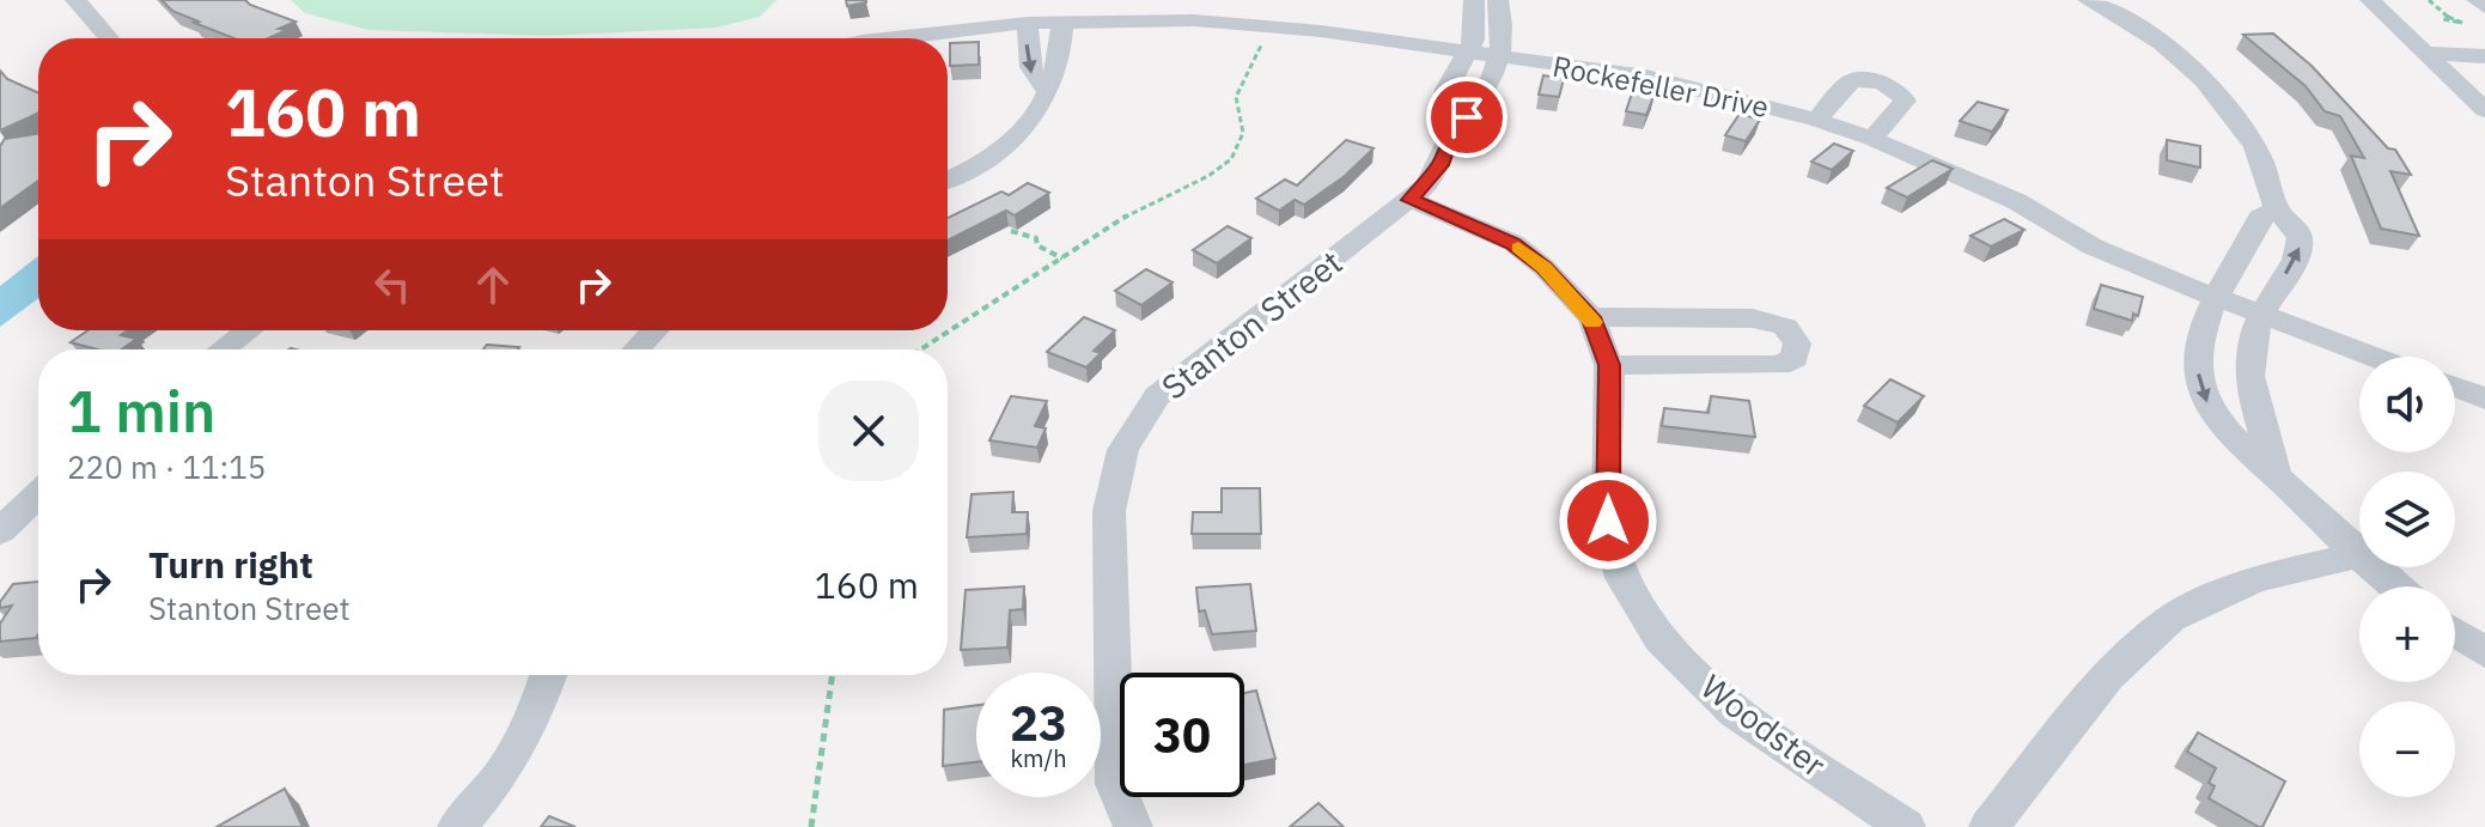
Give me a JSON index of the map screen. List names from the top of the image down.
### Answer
{
  "streets": {
    "street": ["Rockefeller Drive", "Stanton Street", "Woodster"]
  },
  "crossings": [
    ["Rockefeller Drive", "Stanton Street"],
    ["Stanton Street", "Woodster"]
  ],
  "page": {
    "turn": ["160 m", "Stanton Street"],
    "heading": ["1 min", "220 m · 11:15"],
    "map_buttons": ["+", "−"],
    "list": [
      {
        "name": "Turn right",
        "note": "Stanton Street",
        "value": "160 m"
      }
    ],
    "speed": "23 km/h",
    "limit": "30"
  }
}
